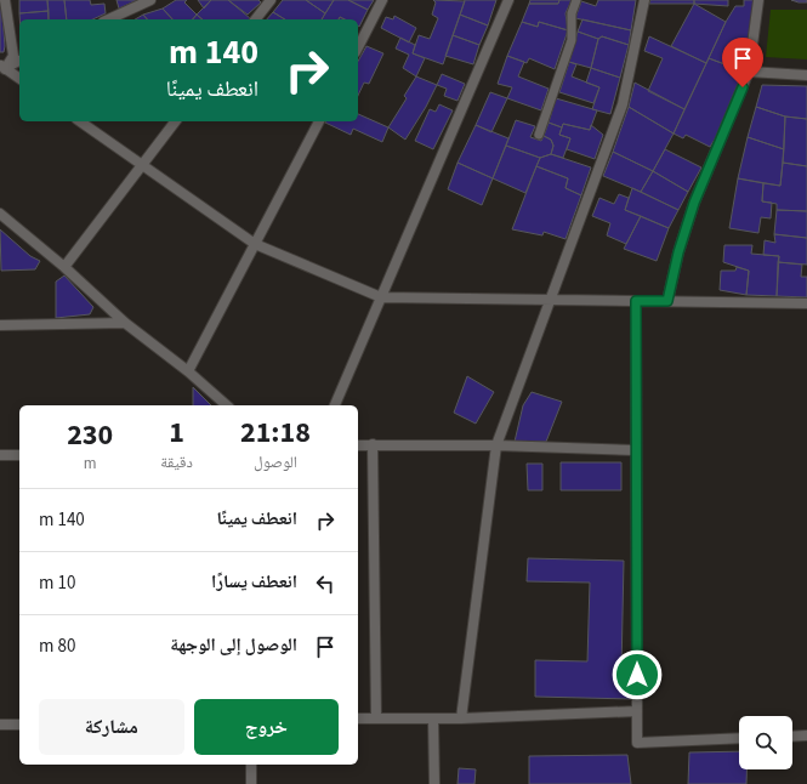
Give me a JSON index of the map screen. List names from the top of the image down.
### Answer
{
  "page": {
    "turn": ["140 m", "انعطف يمينًا"],
    "eta": [
      "21:18",
      "الوصول",
      "1",
      "دقيقة",
      "230",
      "m"
    ],
    "list": [
      {
        "name": "انعطف يمينًا",
        "value": "140 m"
      },
      {
        "name": "انعطف يسارًا",
        "value": "10 m"
      },
      {
        "name": "الوصول إلى الوجهة",
        "value": "80 m"
      }
    ],
    "buttons": ["خروج", "مشاركة"]
  }
}
